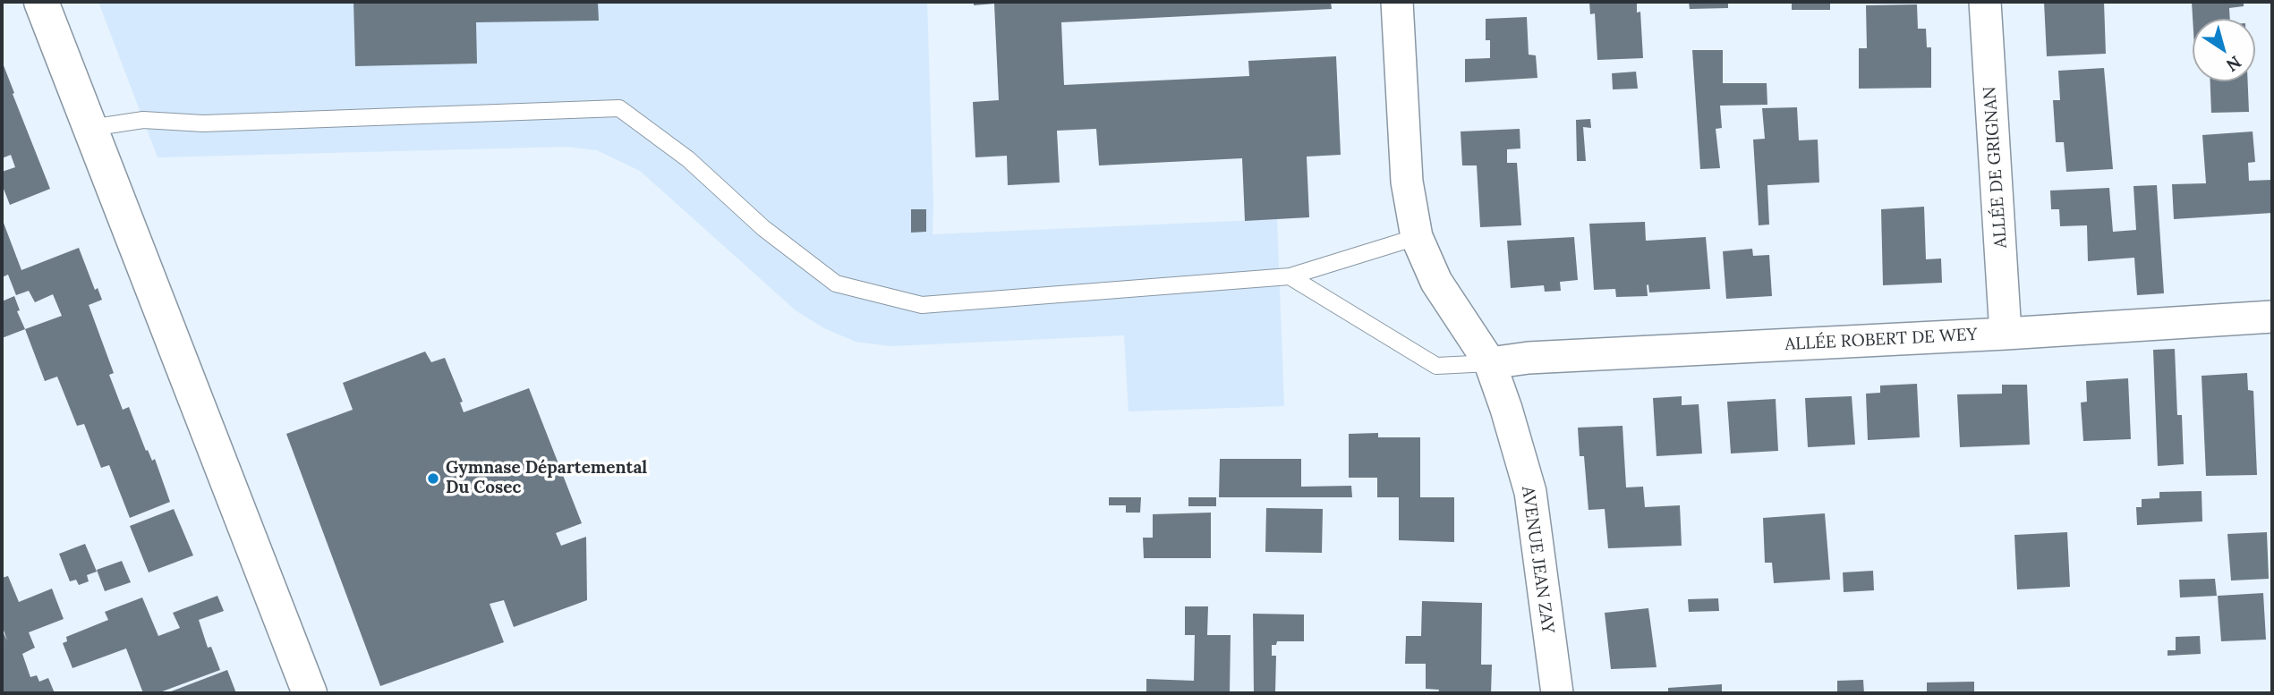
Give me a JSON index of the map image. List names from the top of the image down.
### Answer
{
  "streets": {
    "street": ["ALLÉE DE GRIGNAN", "ALLÉE ROBERT DE WEY", "AVENUE JEAN ZAY"]
  },
  "crossings": [
    ["ALLÉE DE GRIGNAN", "ALLÉE ROBERT DE WEY"],
    ["ALLÉE ROBERT DE WEY", "AVENUE JEAN ZAY"]
  ],
  "places": ["Gymnase Départemental Du Cosec"],
  "north": "bottom right"
}
